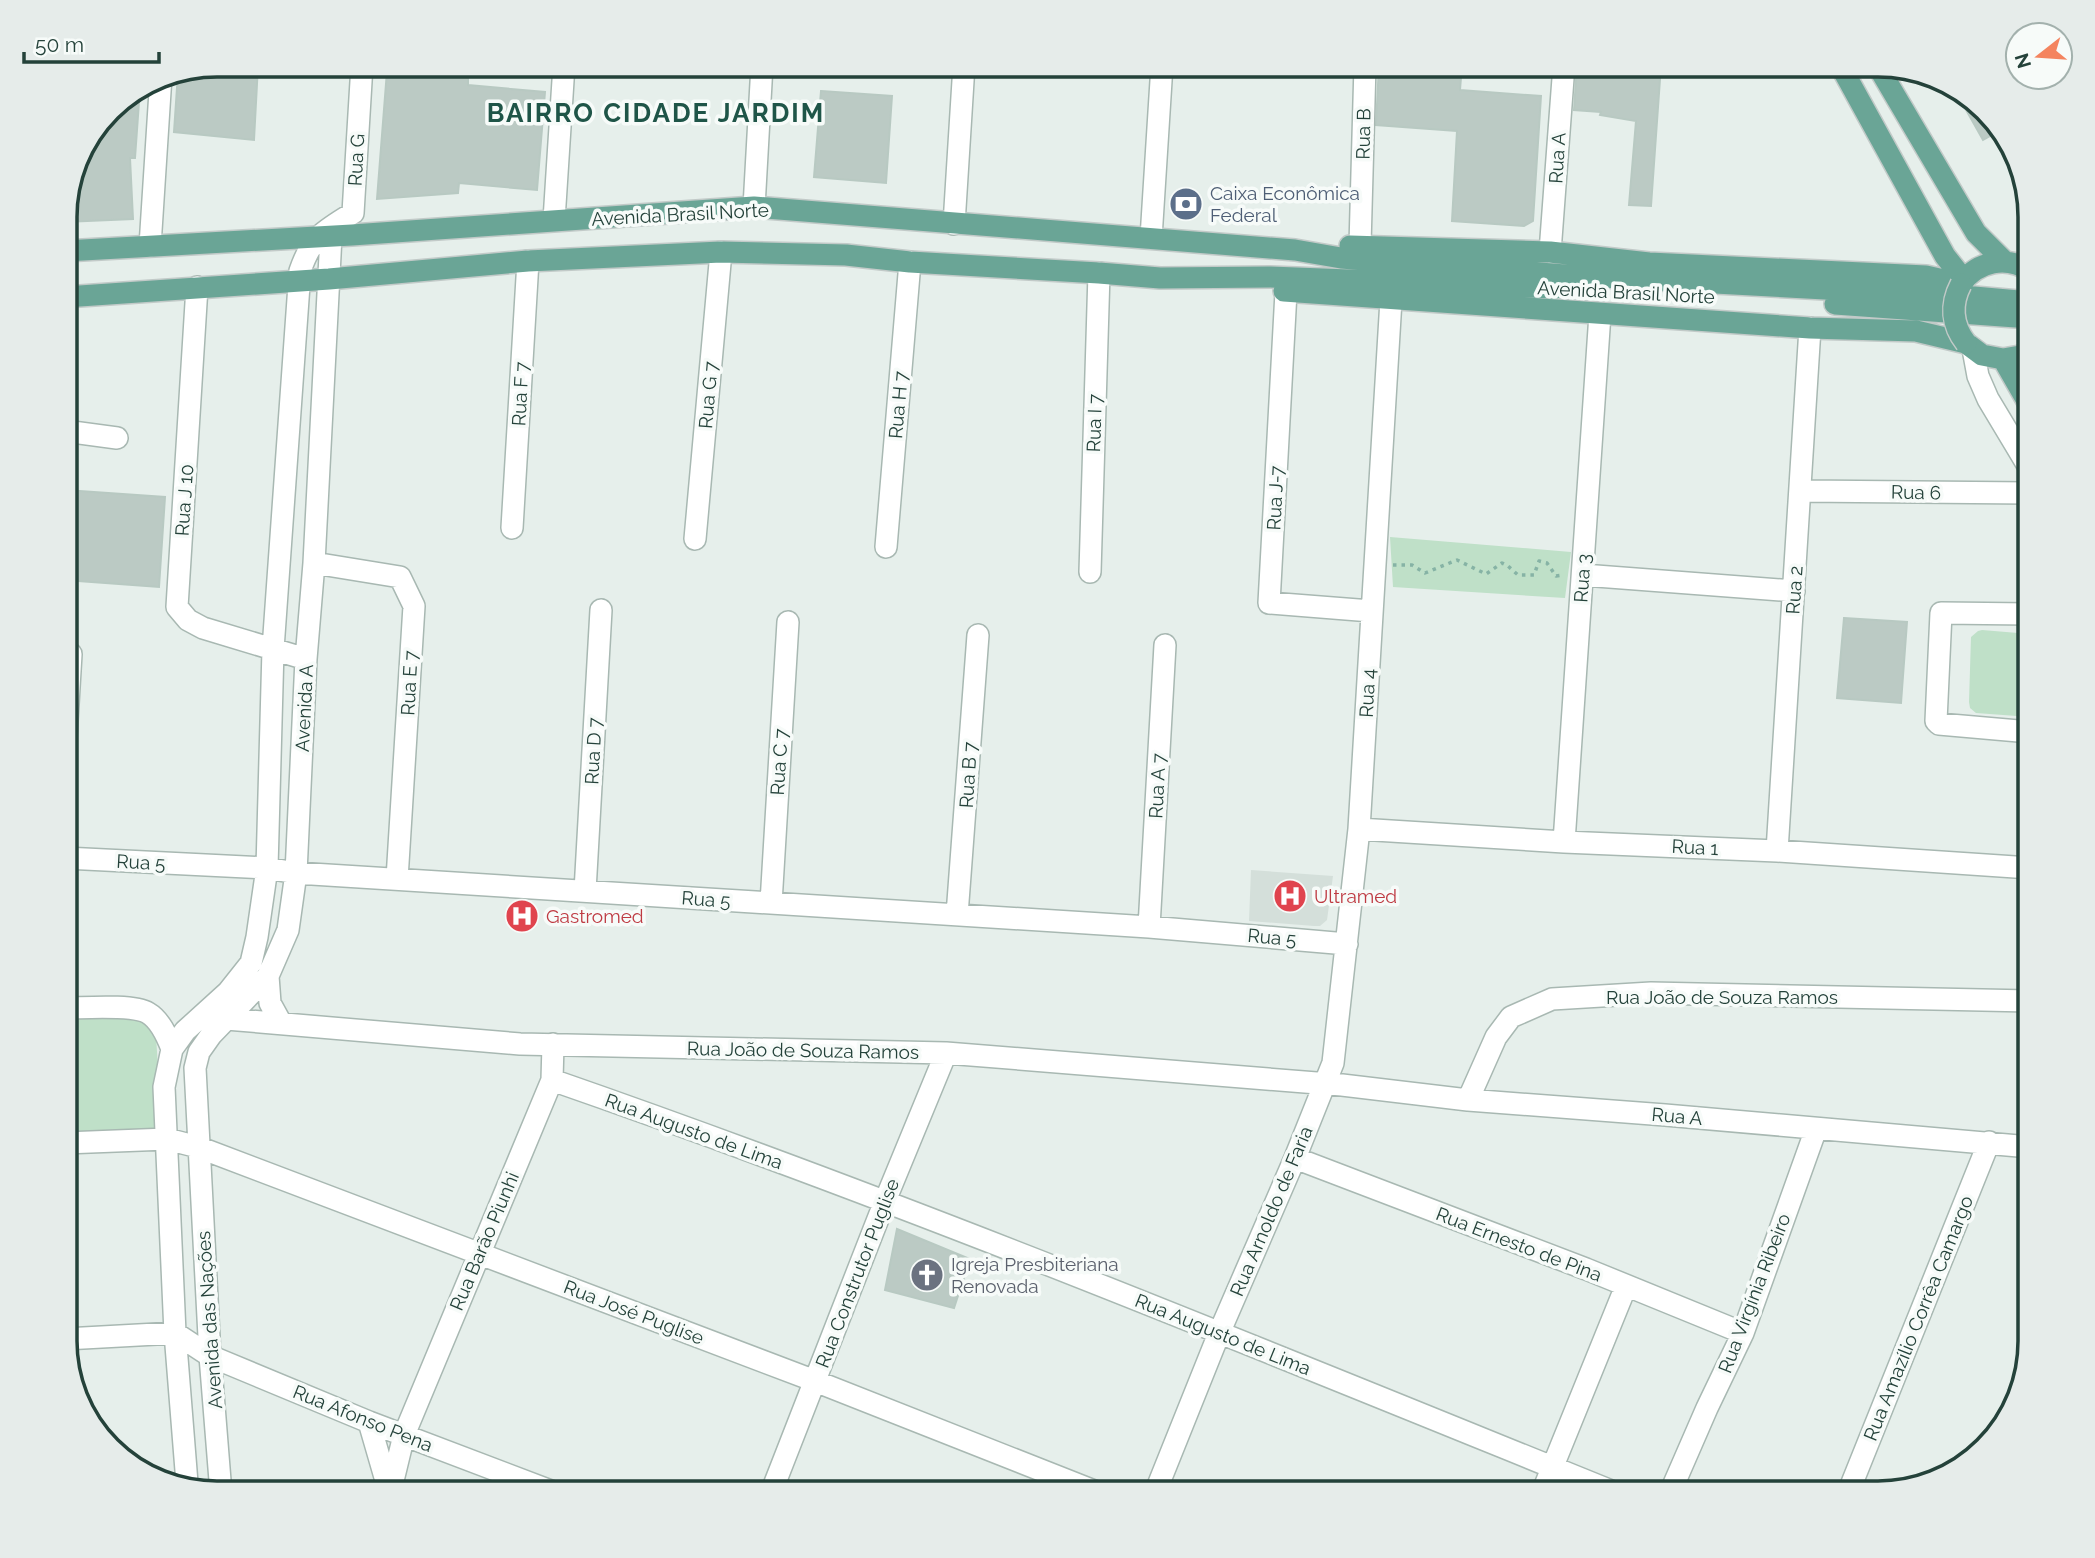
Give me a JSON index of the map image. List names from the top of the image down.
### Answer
{
  "streets": {
    "main road": ["Avenida Brasil Norte"],
    "street": [
      "Rua B",
      "Rua A",
      "Rua G",
      "Rua F 7",
      "Rua G 7",
      "Rua H 7",
      "Rua I 7",
      "Rua 6",
      "Rua J-7",
      "Rua J 10",
      "Rua 3",
      "Rua 2",
      "Rua E 7",
      "Rua 4",
      "Avenida A",
      "Rua D 7",
      "Rua C 7",
      "Rua B 7",
      "Rua A 7",
      "Rua 1",
      "Rua 5",
      "Rua João de Souza Ramos",
      "Rua Augusto de Lima",
      "Rua Arnoldo de Faria",
      "Rua Barão Piunhi",
      "Rua Ernesto de Pina",
      "Rua Construtor Puglise",
      "Rua Virgínia Ribeiro",
      "Rua José Puglise",
      "Rua Amazílio Corrêa Camargo",
      "Avenida das Nações",
      "Rua Afonso Pena"
    ]
  },
  "crossings": [
    ["Rua B", "Avenida Brasil Norte"],
    ["Rua A", "Avenida Brasil Norte"],
    ["Rua A", "Rua 4"],
    ["Rua A", "Rua João de Souza Ramos"],
    ["Rua A", "Rua Arnoldo de Faria"],
    ["Rua A", "Rua Virgínia Ribeiro"],
    ["Rua A", "Rua Amazílio Corrêa Camargo"],
    ["Rua G", "Avenida Brasil Norte"],
    ["Rua G", "Avenida A"],
    ["Avenida Brasil Norte", "Rua F 7"],
    ["Avenida Brasil Norte", "Rua G 7"],
    ["Avenida Brasil Norte", "Rua H 7"],
    ["Avenida Brasil Norte", "Rua I 7"],
    ["Avenida Brasil Norte", "Rua J-7"],
    ["Avenida Brasil Norte", "Rua J 10"],
    ["Avenida Brasil Norte", "Rua 3"],
    ["Avenida Brasil Norte", "Rua 2"],
    ["Avenida Brasil Norte", "Rua 4"],
    ["Avenida Brasil Norte", "Avenida A"],
    ["Rua 6", "Rua 2"],
    ["Rua J-7", "Rua 4"],
    ["Rua J 10", "Avenida A"],
    ["Rua 3", "Rua 1"],
    ["Rua 2", "Rua 1"],
    ["Rua E 7", "Avenida A"],
    ["Rua E 7", "Rua 5"],
    ["Rua 4", "Rua 1"],
    ["Rua 4", "Rua 5"],
    ["Rua 4", "Rua João de Souza Ramos"],
    ["Rua 4", "Rua Arnoldo de Faria"],
    ["Avenida A", "Rua 5"],
    ["Avenida A", "Rua João de Souza Ramos"],
    ["Avenida A", "Rua José Puglise"],
    ["Avenida A", "Avenida das Nações"],
    ["Rua D 7", "Rua 5"],
    ["Rua C 7", "Rua 5"],
    ["Rua B 7", "Rua 5"],
    ["Rua A 7", "Rua 5"],
    ["Rua João de Souza Ramos", "Rua Arnoldo de Faria"],
    ["Rua João de Souza Ramos", "Rua Barão Piunhi"],
    ["Rua João de Souza Ramos", "Rua Construtor Puglise"],
    ["Rua Augusto de Lima", "Rua Arnoldo de Faria"],
    ["Rua Augusto de Lima", "Rua Barão Piunhi"],
    ["Rua Augusto de Lima", "Rua Construtor Puglise"],
    ["Rua Arnoldo de Faria", "Rua Ernesto de Pina"],
    ["Rua Barão Piunhi", "Rua José Puglise"],
    ["Rua Barão Piunhi", "Rua Afonso Pena"],
    ["Rua Ernesto de Pina", "Rua Virgínia Ribeiro"],
    ["Rua Construtor Puglise", "Rua José Puglise"],
    ["Rua José Puglise", "Avenida das Nações"],
    ["Avenida das Nações", "Rua Afonso Pena"]
  ],
  "districts": ["BAIRRO CIDADE JARDIM"],
  "places": {
    "bank": ["Caixa Econômica Federal"],
    "hospital": ["Ultramed", "Gastromed"],
    "church": ["Igreja Presbiteriana Renovada"]
  },
  "scale_bar": "50 m",
  "north": "left"
}
